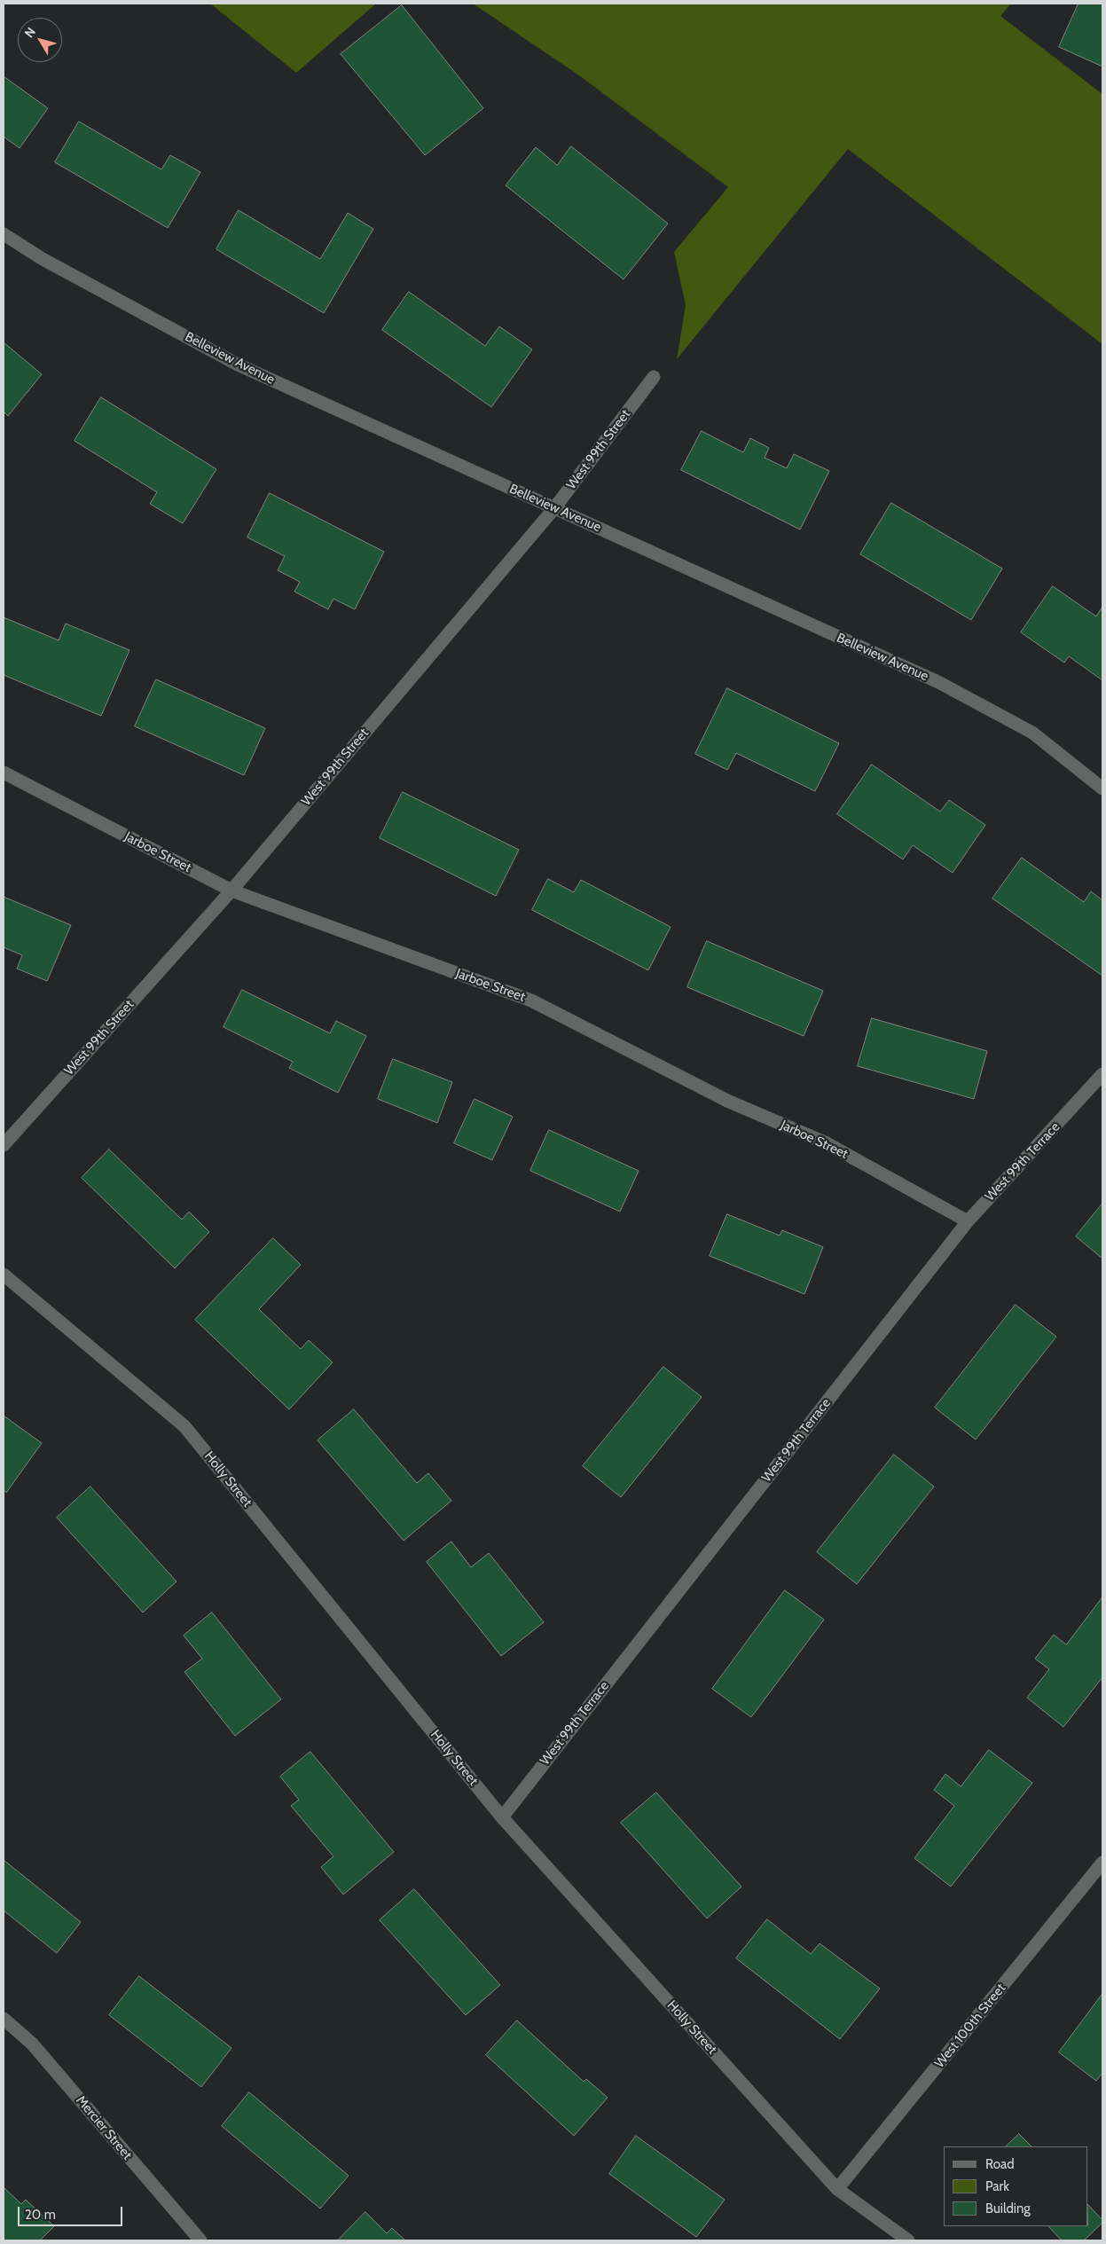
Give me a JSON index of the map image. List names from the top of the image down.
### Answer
{
  "streets": {
    "street": [
      "Belleview Avenue",
      "West 99th Street",
      "Jarboe Street",
      "West 99th Terrace",
      "Holly Street",
      "West 100th Street",
      "Mercier Street"
    ]
  },
  "crossings": [
    ["Belleview Avenue", "West 99th Street"],
    ["West 99th Street", "Jarboe Street"],
    ["Jarboe Street", "West 99th Terrace"],
    ["West 99th Terrace", "Holly Street"],
    ["Holly Street", "West 100th Street"]
  ],
  "legend": ["Road", "Park", "Building"],
  "scale_bar": "20 m",
  "north": "top left"
}
